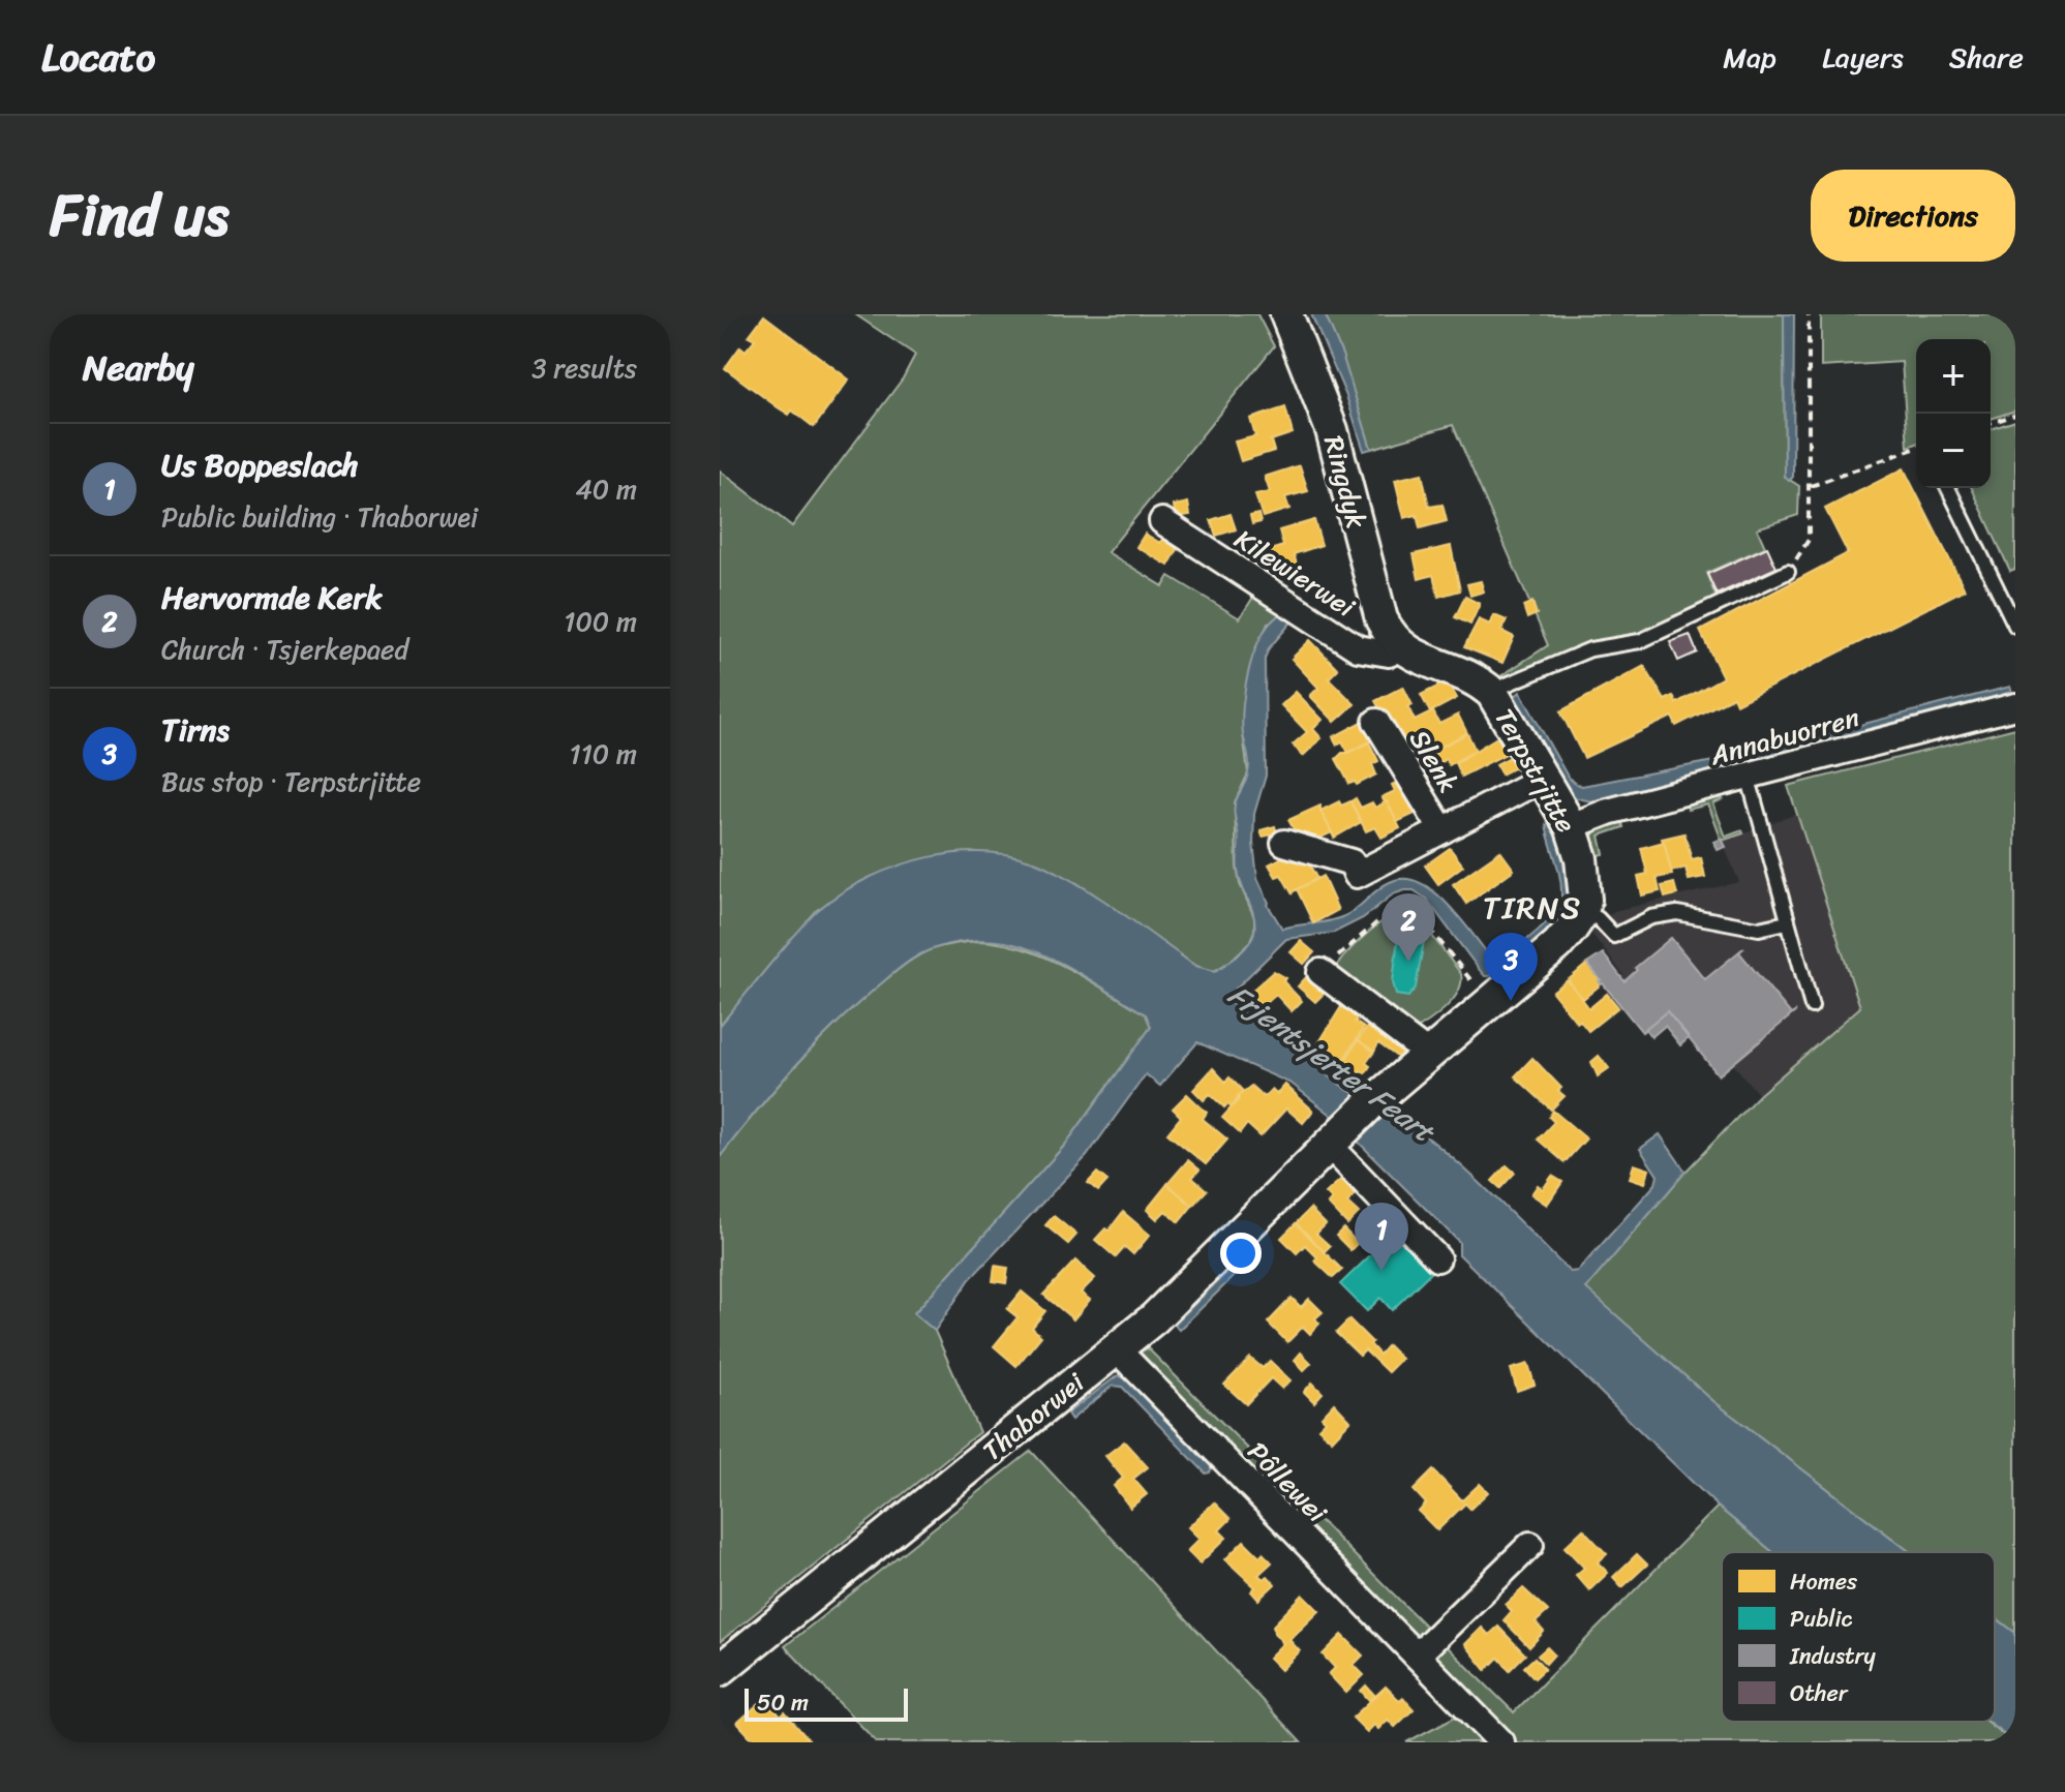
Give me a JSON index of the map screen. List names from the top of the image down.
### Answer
{
  "streets": {
    "street": [
      "Ringdyk",
      "Kilewierwei",
      "Annabuorren",
      "Slenk",
      "Terpstrjitte",
      "Thaborwei",
      "Pôllewei"
    ]
  },
  "crossings": [
    ["Ringdyk", "Kilewierwei"],
    ["Ringdyk", "Terpstrjitte"],
    ["Kilewierwei", "Terpstrjitte"],
    ["Annabuorren", "Terpstrjitte"],
    ["Slenk", "Terpstrjitte"],
    ["Thaborwei", "Pôllewei"]
  ],
  "districts": ["TIRNS"],
  "water": ["Frjentsjerter Feart"],
  "legend": [
    "Homes",
    "Public",
    "Industry",
    "Other"
  ],
  "scale_bar": "50 m",
  "page": {
    "header": "Locato",
    "nav": ["Map", "Layers", "Share"],
    "title": "Find us",
    "buttons": "Directions",
    "heading": ["Nearby", "3 results"],
    "map_buttons": ["+", "−"],
    "list": [
      {
        "mark": "1",
        "name": "Us Boppeslach",
        "note": "Public building · Thaborwei",
        "value": "40 m"
      },
      {
        "mark": "2",
        "name": "Hervormde Kerk",
        "note": "Church · Tsjerkepaed",
        "value": "100 m"
      },
      {
        "mark": "3",
        "name": "Tirns",
        "note": "Bus stop · Terpstrjitte",
        "value": "110 m"
      }
    ],
    "pins": ["2", "3", "1"],
    "scale": "50 m"
  }
}
